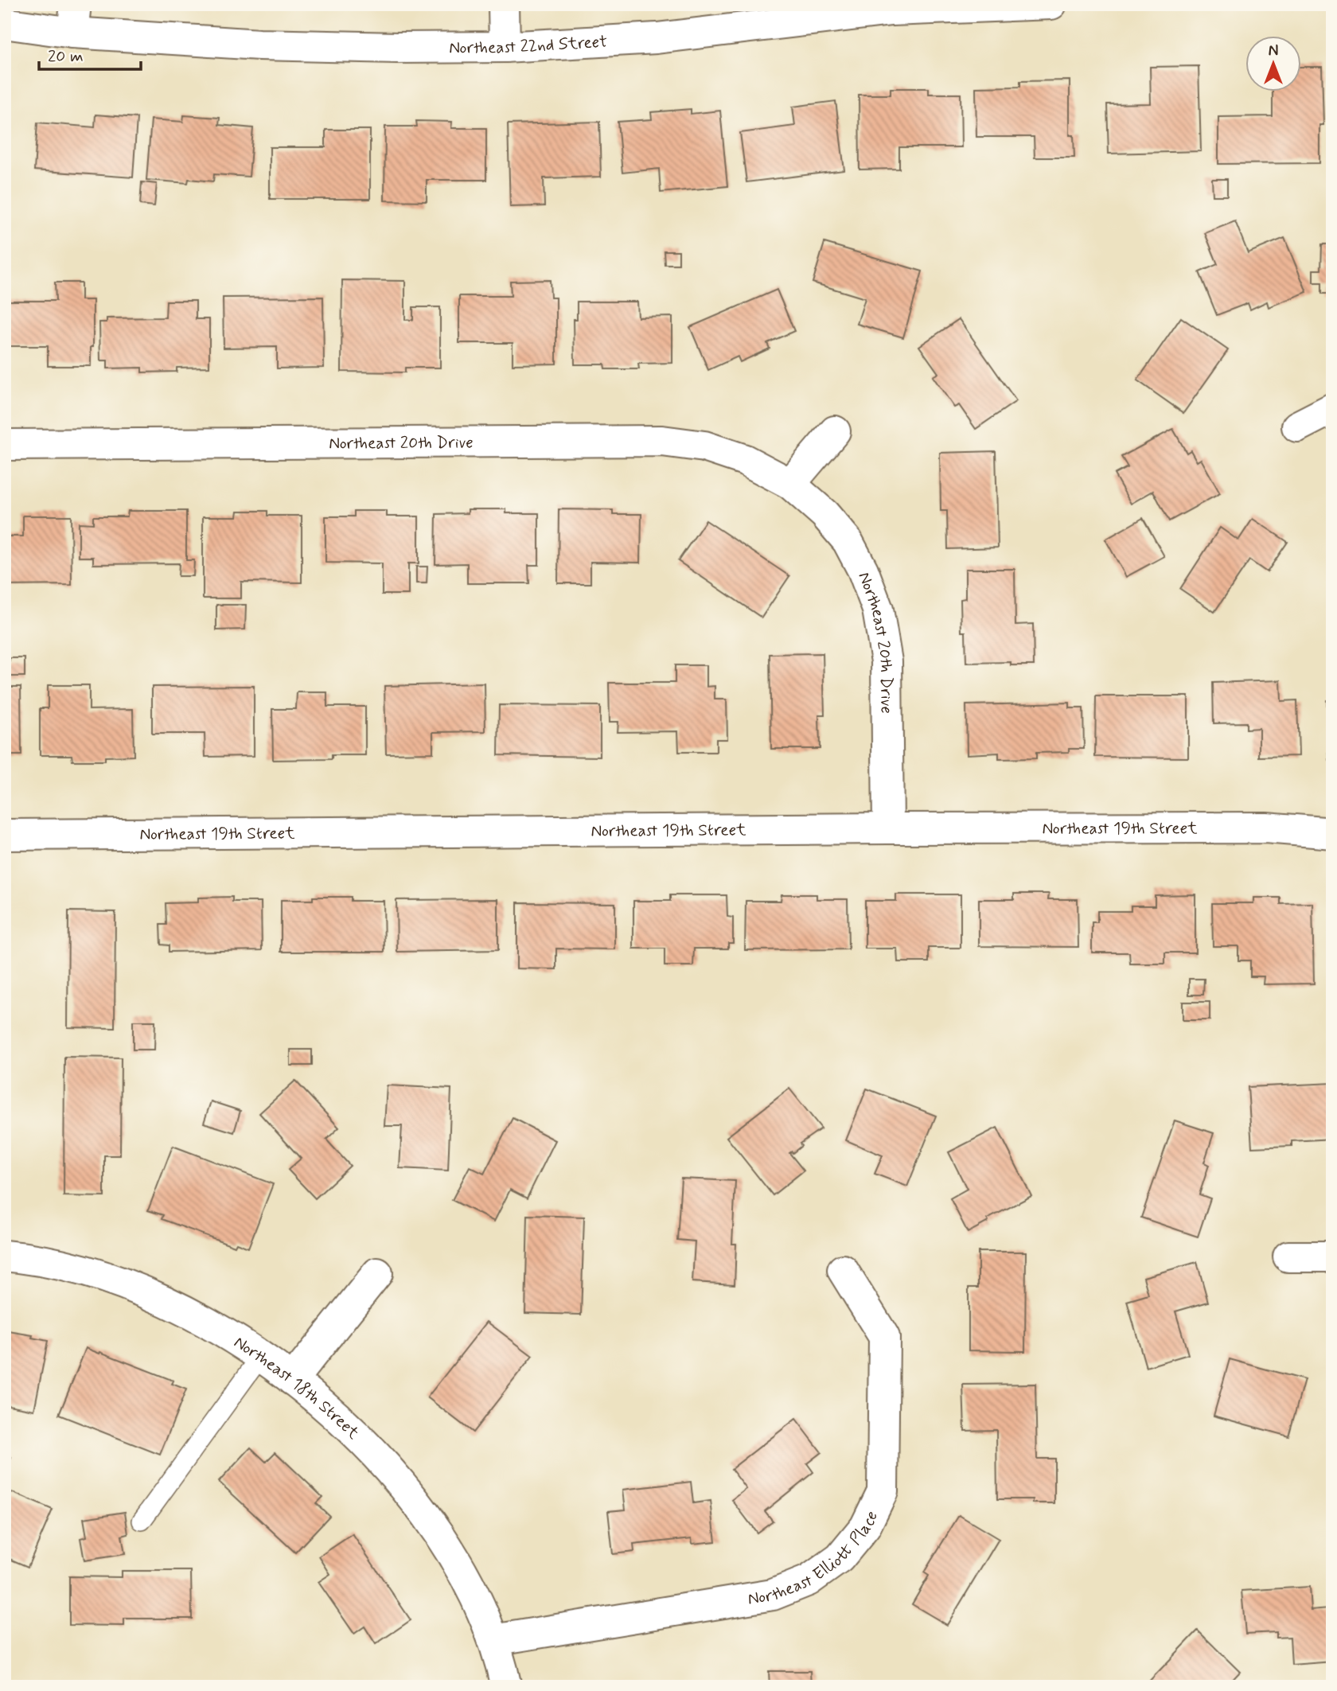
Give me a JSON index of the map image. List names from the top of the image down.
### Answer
{
  "streets": {
    "street": [
      "Northeast 22nd Street",
      "Northeast 20th Drive",
      "Northeast 19th Street",
      "Northeast 18th Street",
      "Northeast Elliott Place"
    ]
  },
  "crossings": [
    ["Northeast 20th Drive", "Northeast 19th Street"],
    ["Northeast 18th Street", "Northeast Elliott Place"]
  ],
  "scale_bar": "20 m",
  "north": "top"
}
